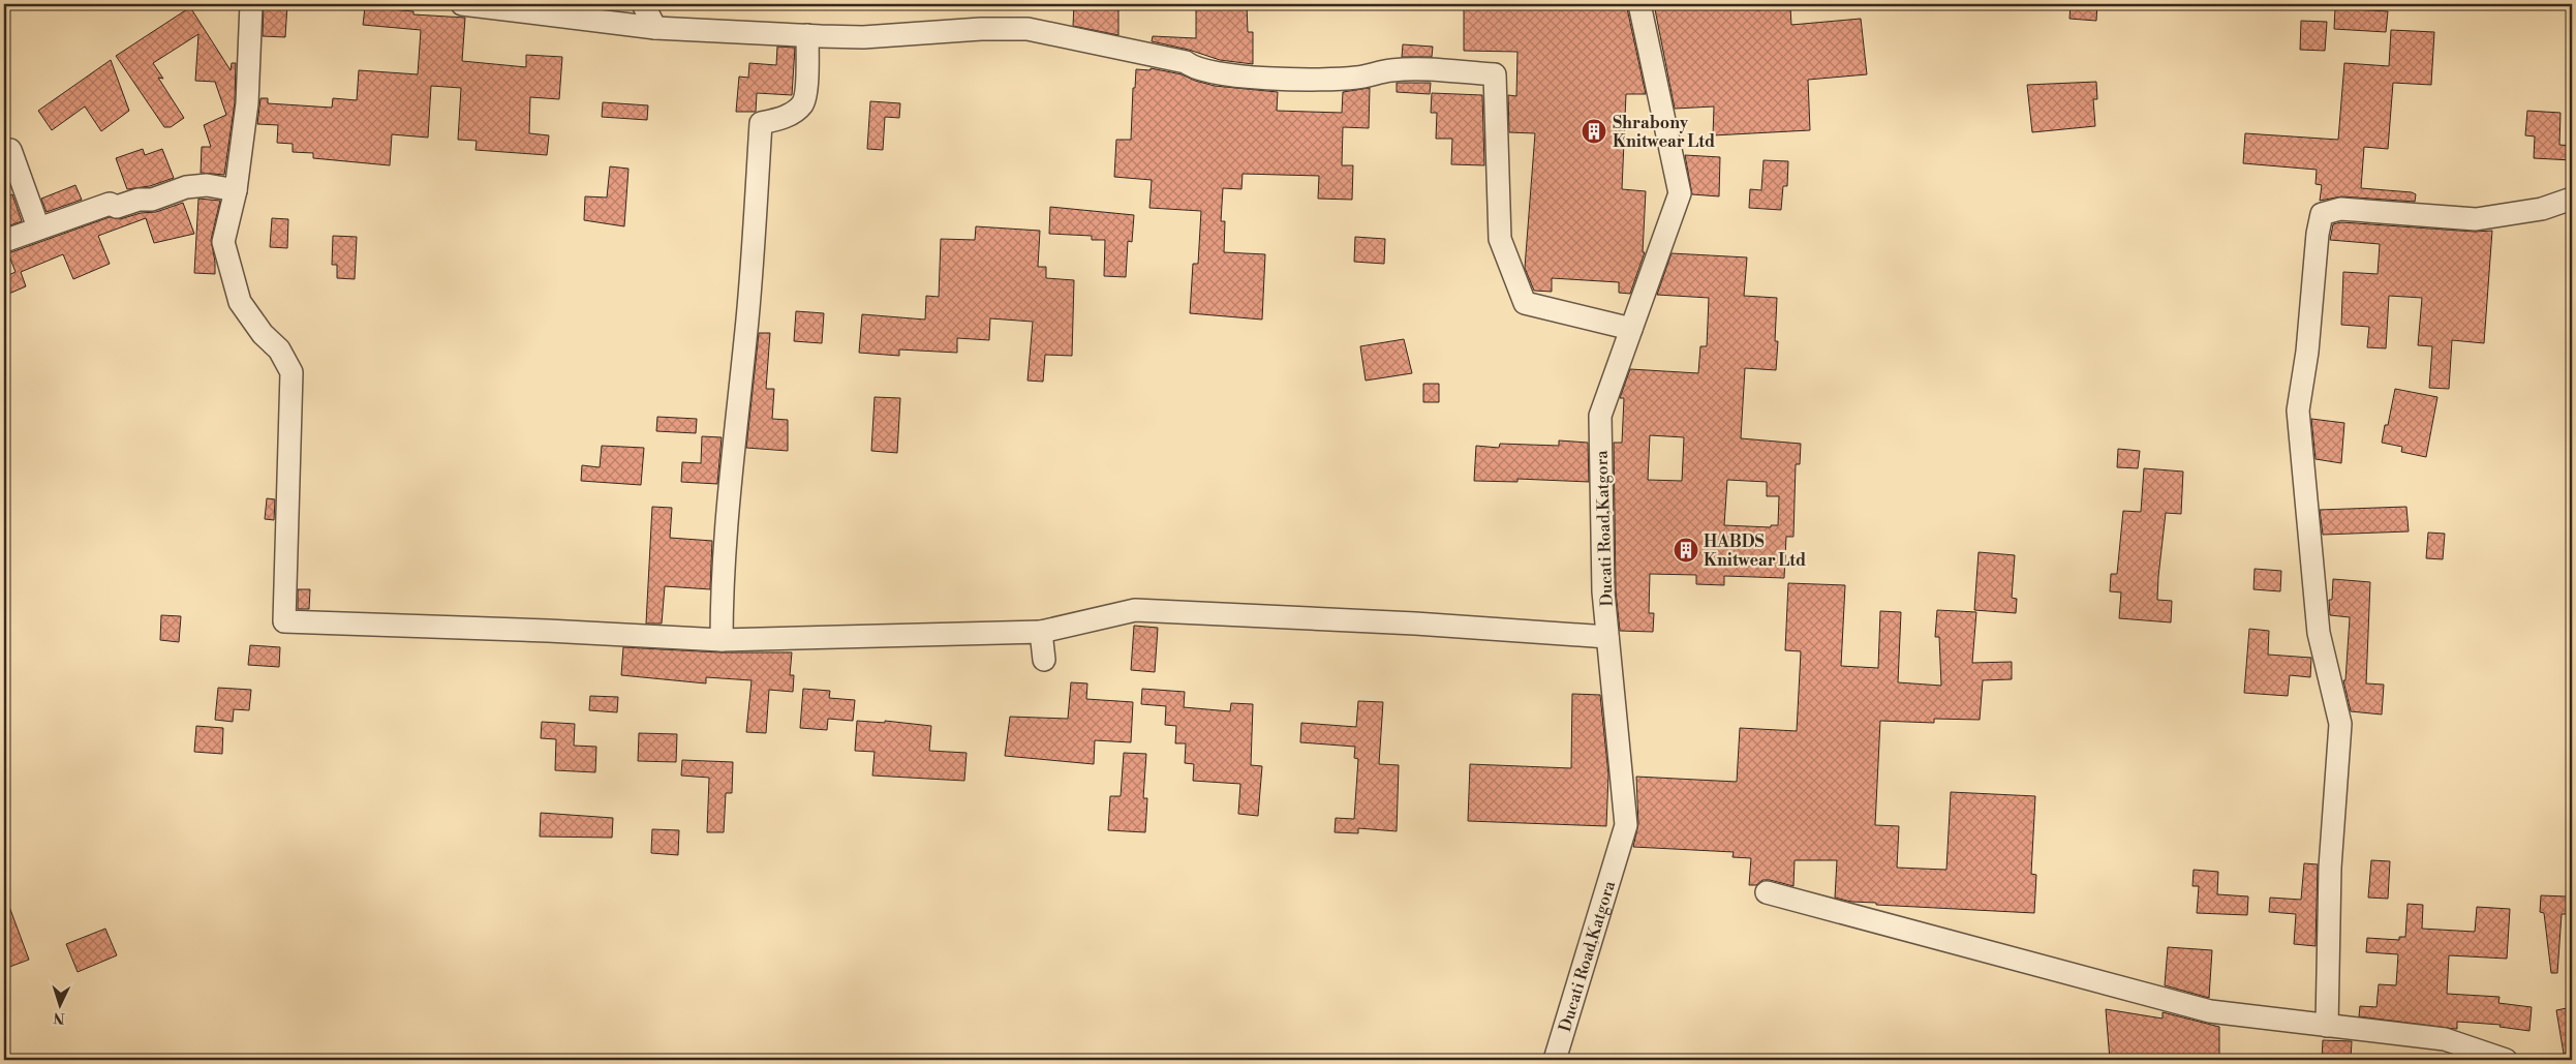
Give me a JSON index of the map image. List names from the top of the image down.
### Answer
{
  "streets": {
    "street": ["Ducati Road,Katgora"]
  },
  "places": {
    "building": ["Shrabony Knitwear Ltd", "HABDS Knitwear Ltd"]
  },
  "north": "bottom"
}
